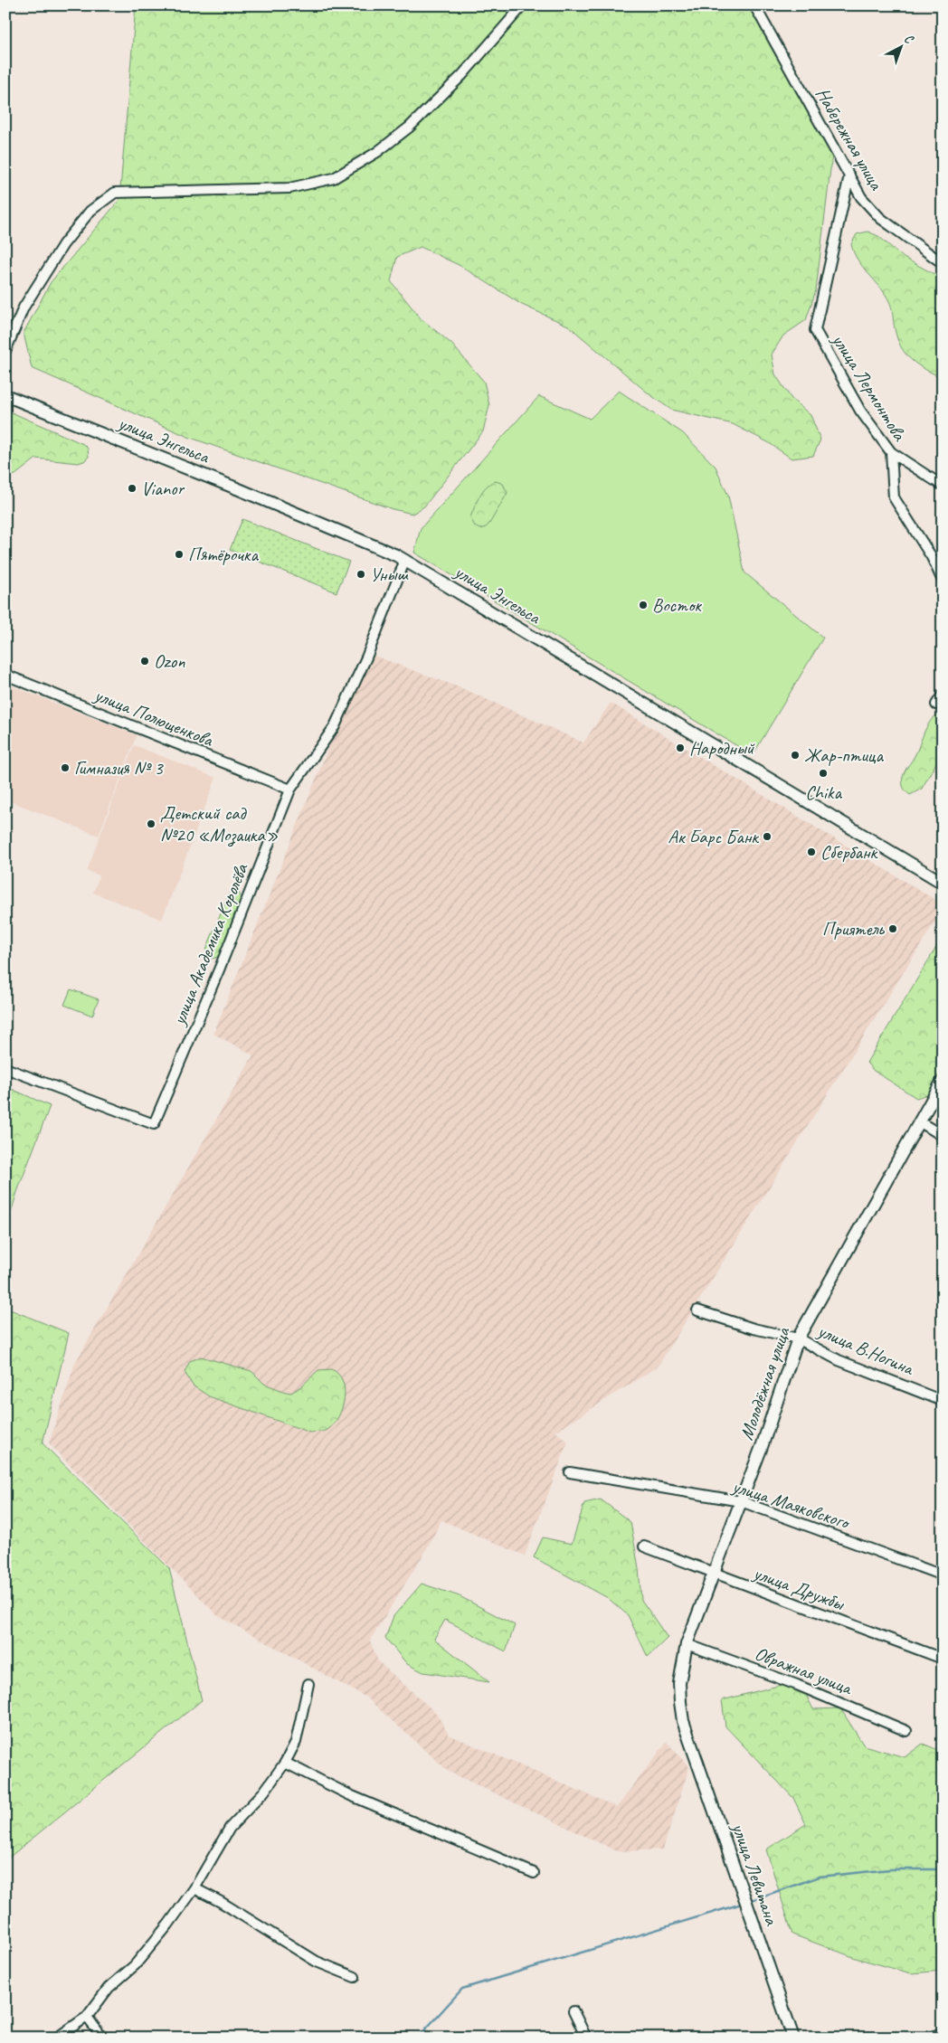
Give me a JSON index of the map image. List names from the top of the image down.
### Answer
{
  "streets": {
    "main road": ["улица Энгельса", "Молодёжная улица", "улица Левитана"],
    "street": [
      "Набережная улица",
      "улица Лермонтова",
      "улица Полющенкова",
      "улица Академика Королёва",
      "улица В.Ногина",
      "улица Маяковского",
      "улица Дружбы",
      "Овражная улица"
    ]
  },
  "crossings": [
    ["Набережная улица", "улица Лермонтова"],
    ["улица Энгельса", "улица Академика Королёва"],
    ["улица Полющенкова", "улица Академика Королёва"],
    ["улица В.Ногина", "Молодёжная улица"],
    ["Молодёжная улица", "улица Маяковского"],
    ["Молодёжная улица", "улица Дружбы"],
    ["Молодёжная улица", "Овражная улица"],
    ["Молодёжная улица", "улица Левитана"]
  ],
  "places": [
    "Vianor",
    "Пятёрочка",
    "Уныш",
    "Восток",
    "Ozon",
    "Народный",
    "Жар-птица",
    "Гимназия № 3",
    "Chika",
    "Детский сад №20 «Мозаика»",
    "Ак Барс Банк",
    "Сбербанк",
    "Приятель"
  ],
  "north": "top right"
}
